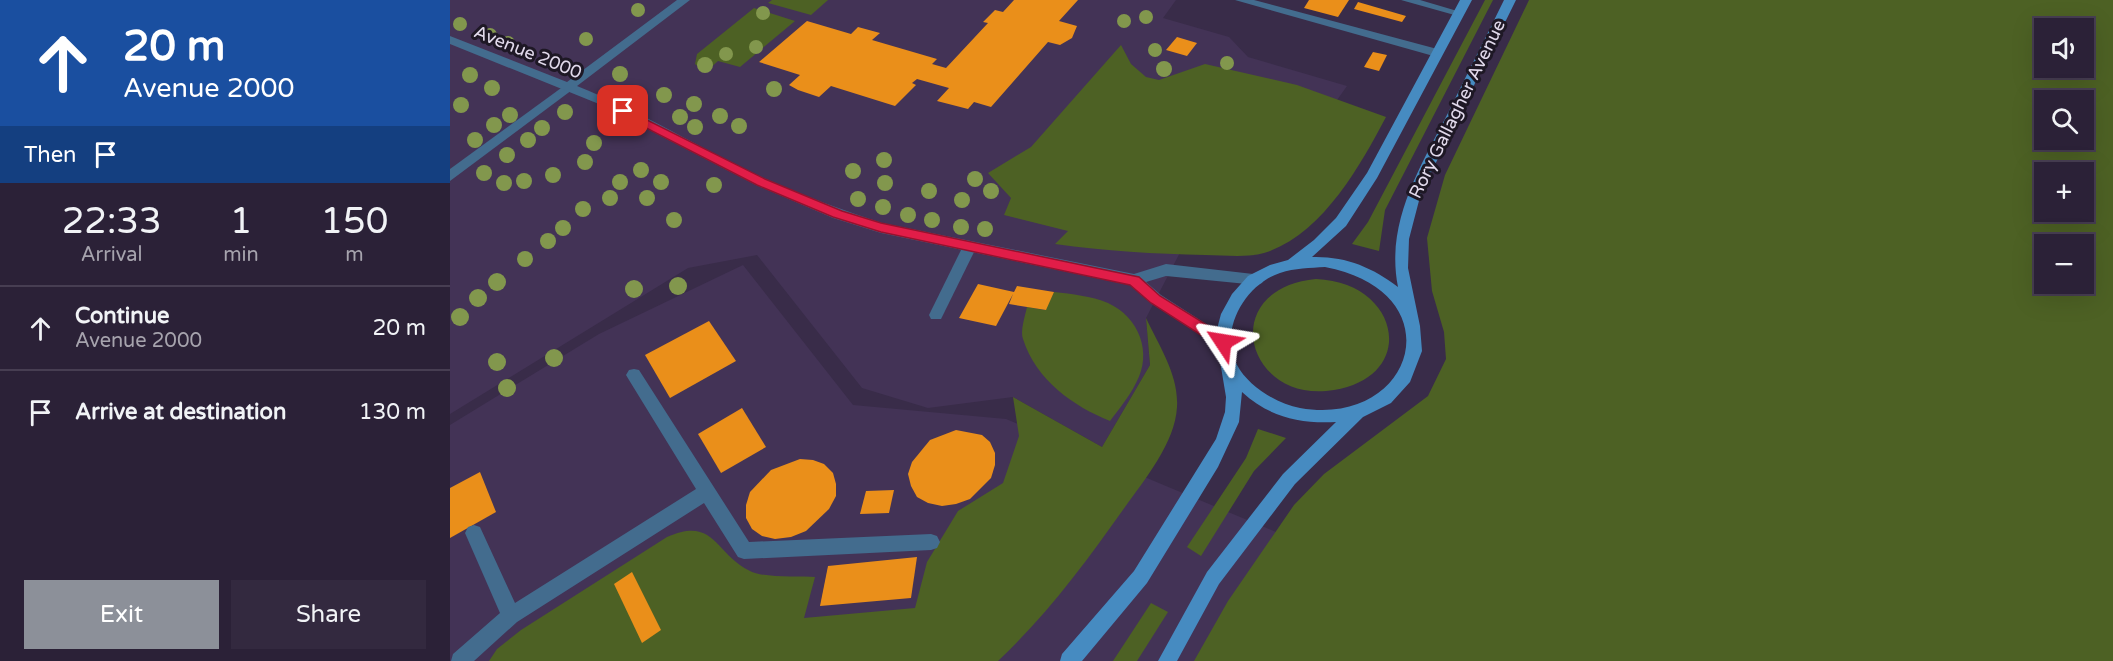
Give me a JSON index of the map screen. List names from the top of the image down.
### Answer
{
  "streets": {
    "street": ["Avenue 2000", "Rory Gallagher Avenue"]
  },
  "page": {
    "turn": ["20 m", "Avenue 2000"],
    "map_buttons": ["+", "−"],
    "then": "Then",
    "eta": [
      "22:33",
      "Arrival",
      "1",
      "min",
      "150",
      "m"
    ],
    "list": [
      {
        "name": "Continue",
        "note": "Avenue 2000",
        "value": "20 m"
      },
      {
        "name": "Arrive at destination",
        "value": "130 m"
      }
    ],
    "buttons": ["Exit", "Share"]
  }
}
